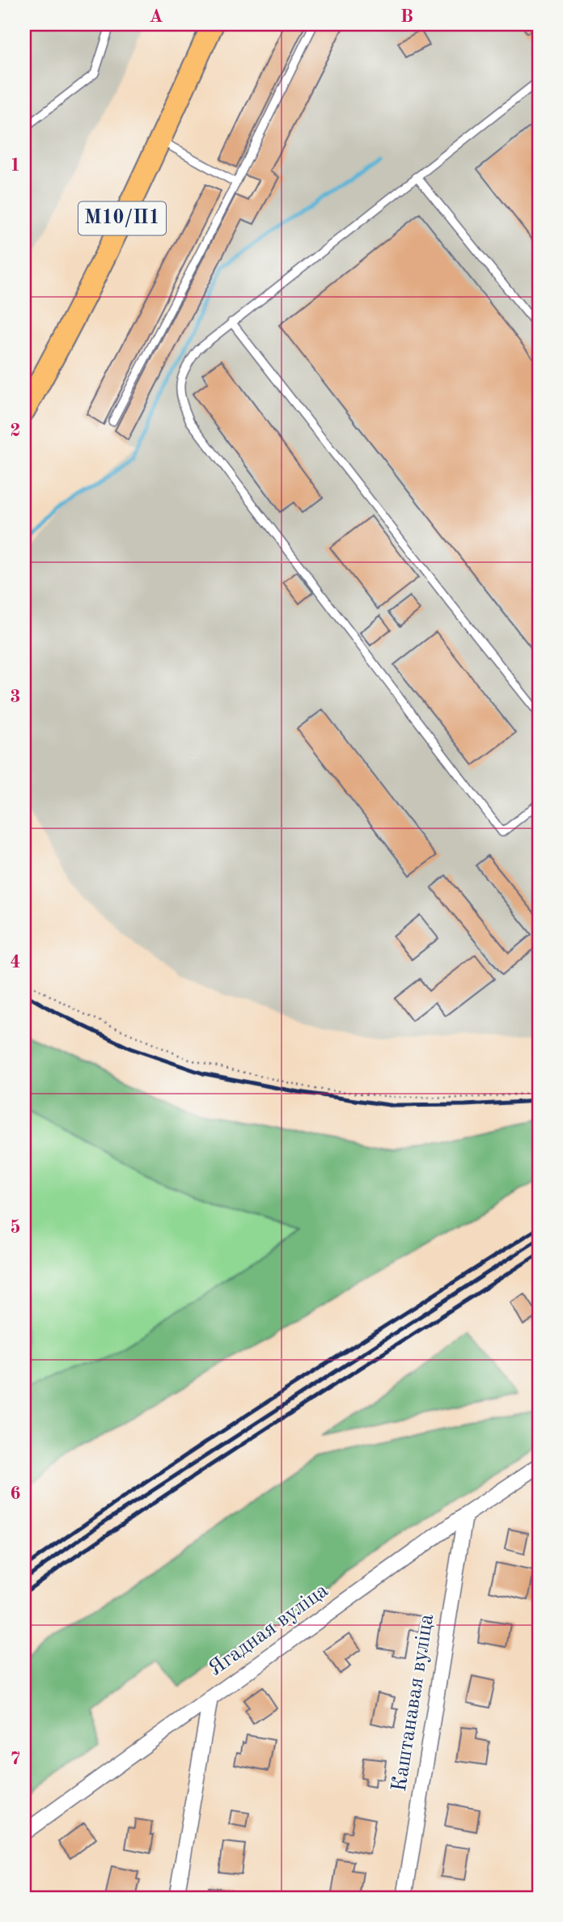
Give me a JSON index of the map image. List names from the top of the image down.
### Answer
{
  "streets": {
    "main road": ["М10/П1"],
    "street": ["Ягадная вуліца", "Каштанавая вуліца"]
  },
  "crossings": [
    ["Ягадная вуліца", "Каштанавая вуліца"]
  ],
  "grid": {
    "columns": ["A", "B"],
    "rows": [
      "1",
      "2",
      "3",
      "4",
      "5",
      "6",
      "7"
    ]
  }
}
